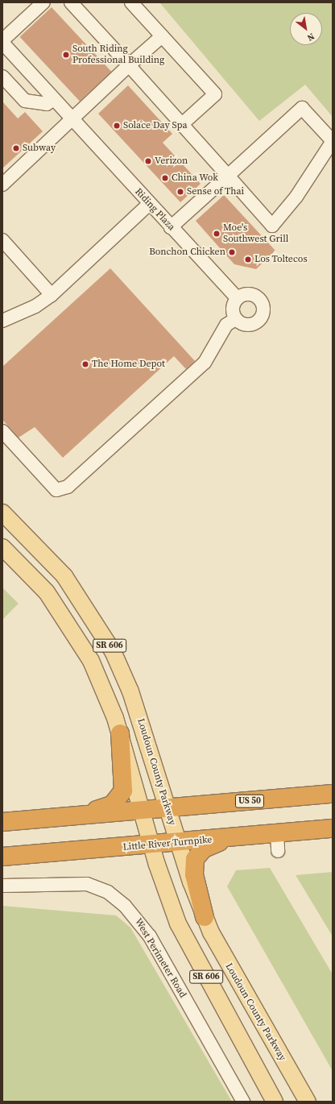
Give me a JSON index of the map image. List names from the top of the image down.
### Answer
{
  "streets": {
    "highway": ["US 50", "Little River Turnpike"],
    "main road": ["SR 606", "Loudoun County Parkway"],
    "lane": ["Riding Plaza", "West Perimeter Road"]
  },
  "crossings": [
    ["SR 606", "US 50"],
    ["SR 606", "Little River Turnpike"],
    ["Loudoun County Parkway", "US 50"],
    ["Loudoun County Parkway", "Little River Turnpike"]
  ],
  "places": [
    "South Riding Professional Building",
    "Solace Day Spa",
    "Subway",
    "Verizon",
    "China Wok",
    "Sense of Thai",
    "Moe's Southwest Grill",
    "Bonchon Chicken",
    "Los Toltecos",
    "The Home Depot"
  ],
  "north": "bottom right"
}
